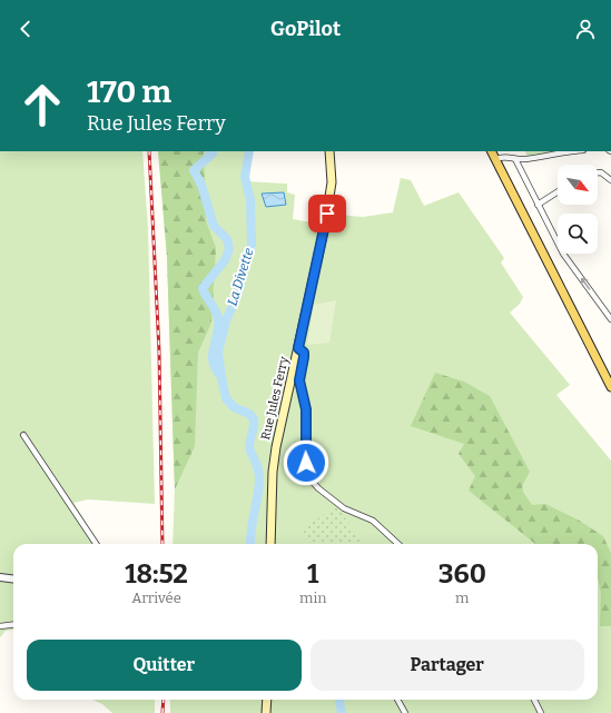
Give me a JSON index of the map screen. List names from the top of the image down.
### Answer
{
  "streets": {
    "main road": ["Rue Jules Ferry"]
  },
  "water": ["La Divette"],
  "north": "bottom right",
  "page": {
    "header": "GoPilot",
    "turn": ["170 m", "Rue Jules Ferry"],
    "eta": [
      "18:52",
      "Arrivée",
      "1",
      "min",
      "360",
      "m"
    ],
    "buttons": ["Quitter", "Partager"]
  }
}
